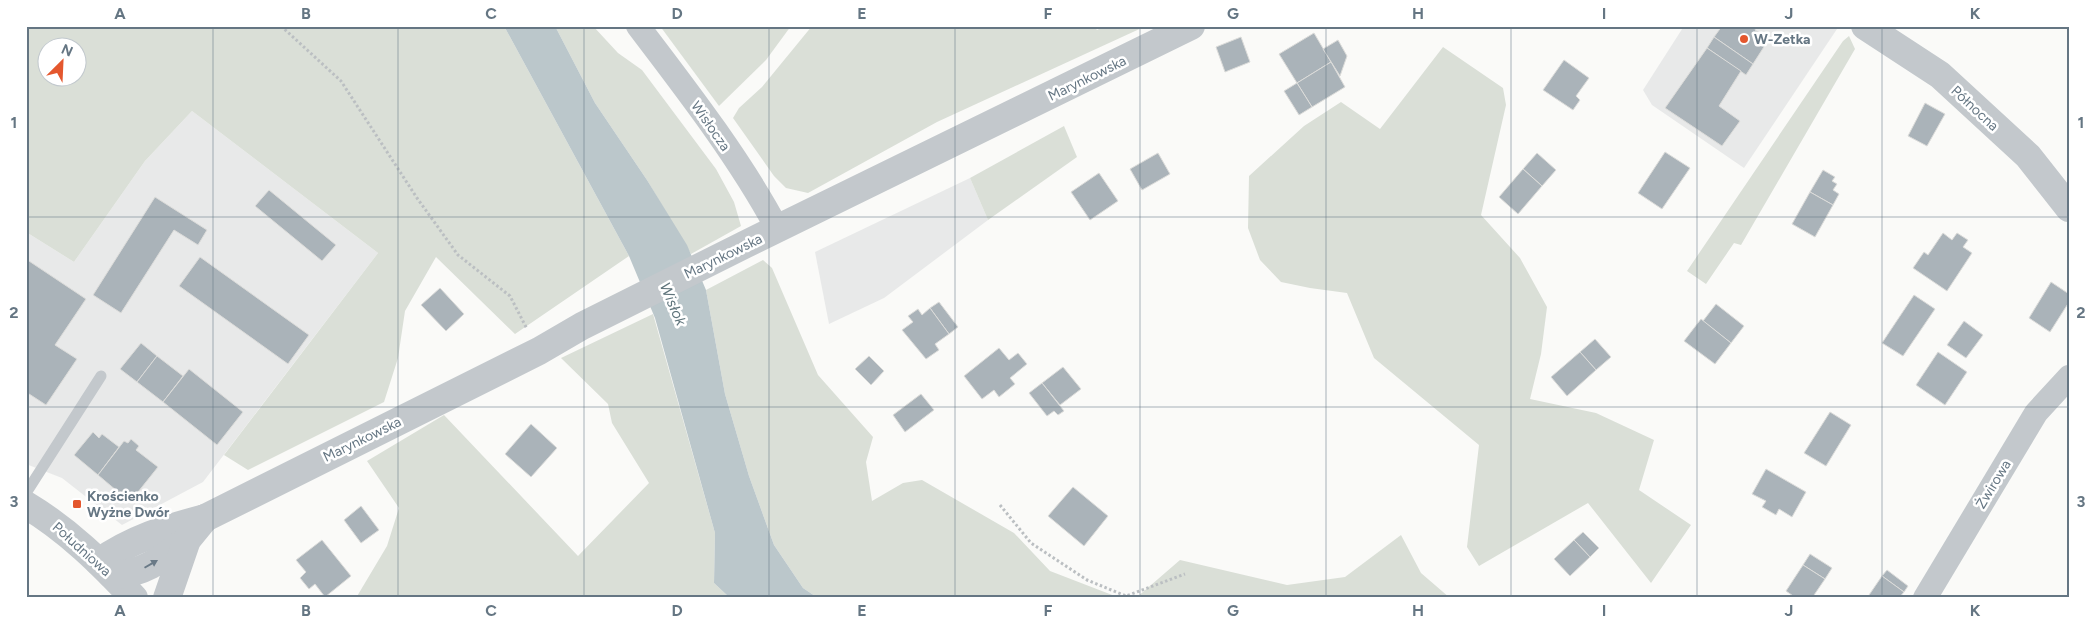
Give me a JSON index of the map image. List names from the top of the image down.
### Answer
{
  "streets": {
    "street": [
      "Marynkowska",
      "Północna",
      "Wisłocza",
      "Żwirowa",
      "Południowa"
    ]
  },
  "crossings": [
    ["Marynkowska", "Wisłocza"],
    ["Marynkowska", "Południowa"]
  ],
  "water": ["Wisłok"],
  "places": {
    "other": ["W-Zetka"],
    "transit": ["Krościenko Wyżne Dwór"]
  },
  "north": "top right",
  "grid": {
    "columns": [
      "A",
      "B",
      "C",
      "D",
      "E",
      "F",
      "G",
      "H",
      "I",
      "J",
      "K"
    ],
    "rows": ["1", "2", "3"]
  }
}
